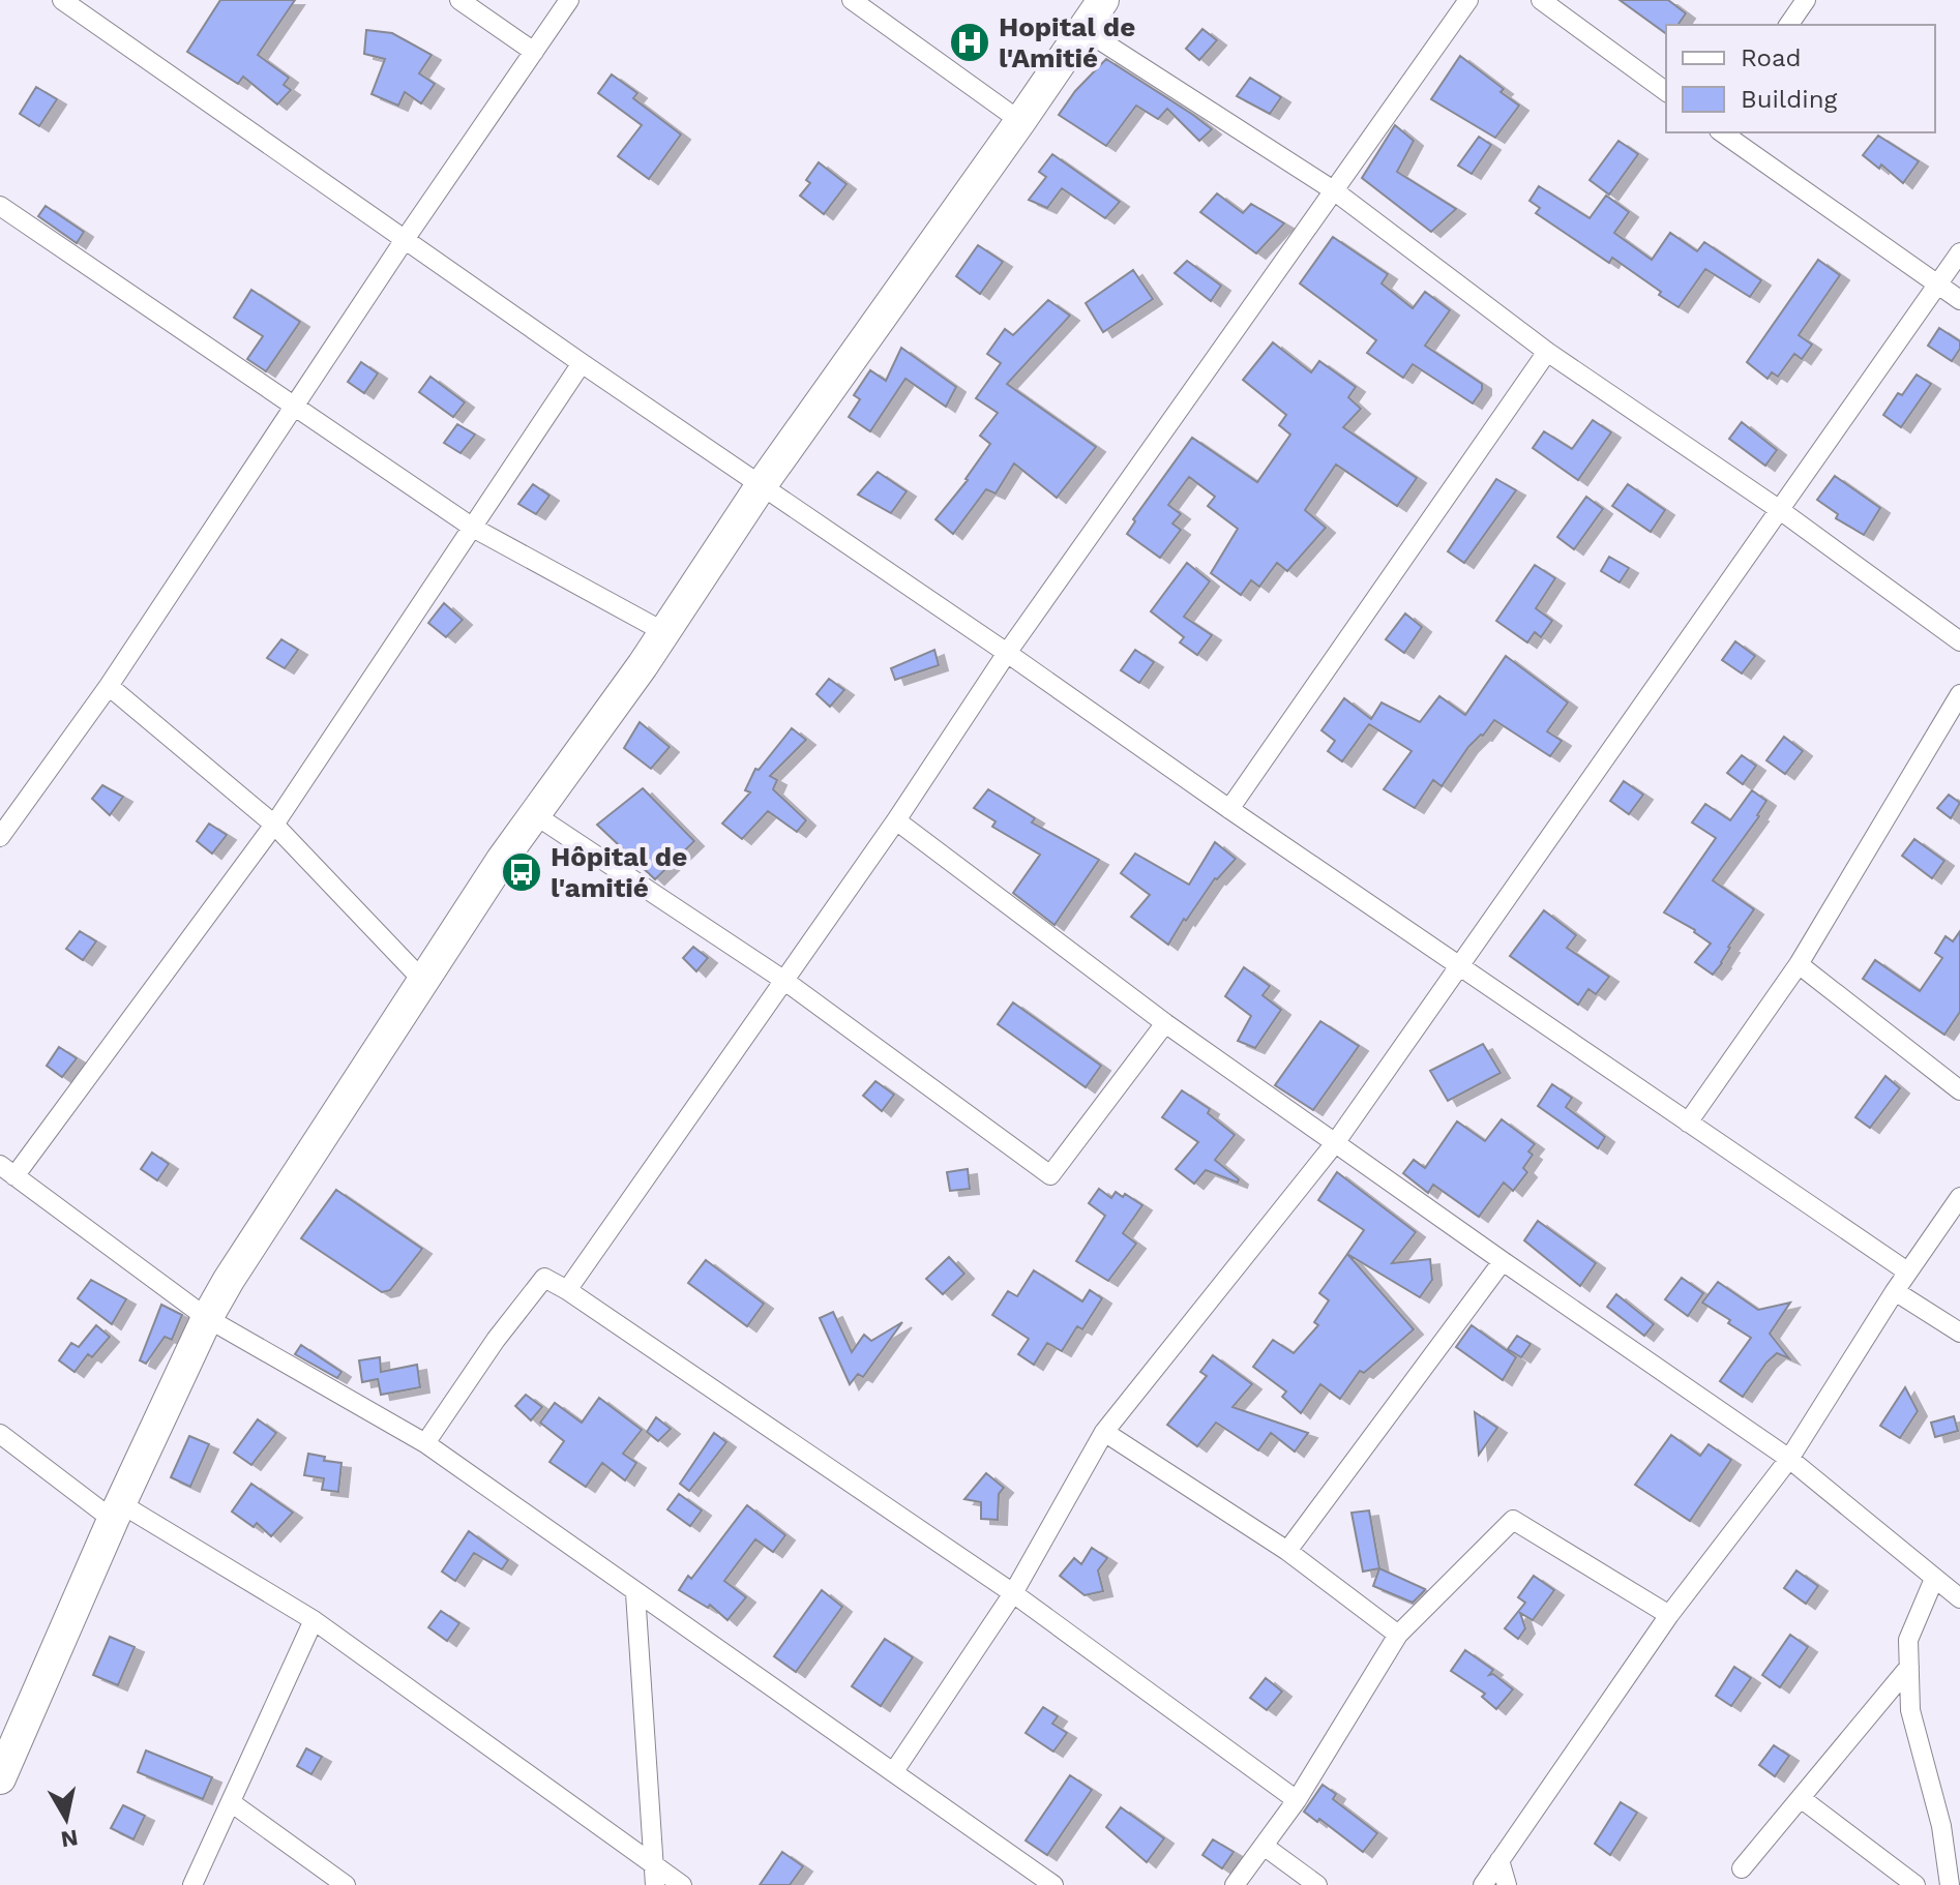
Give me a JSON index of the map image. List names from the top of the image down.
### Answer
{
  "places": {
    "hospital": ["Hopital de l'Amitié"],
    "bus stop": ["Hôpital de l'amitié"]
  },
  "legend": ["Road", "Building"],
  "north": "bottom"
}
